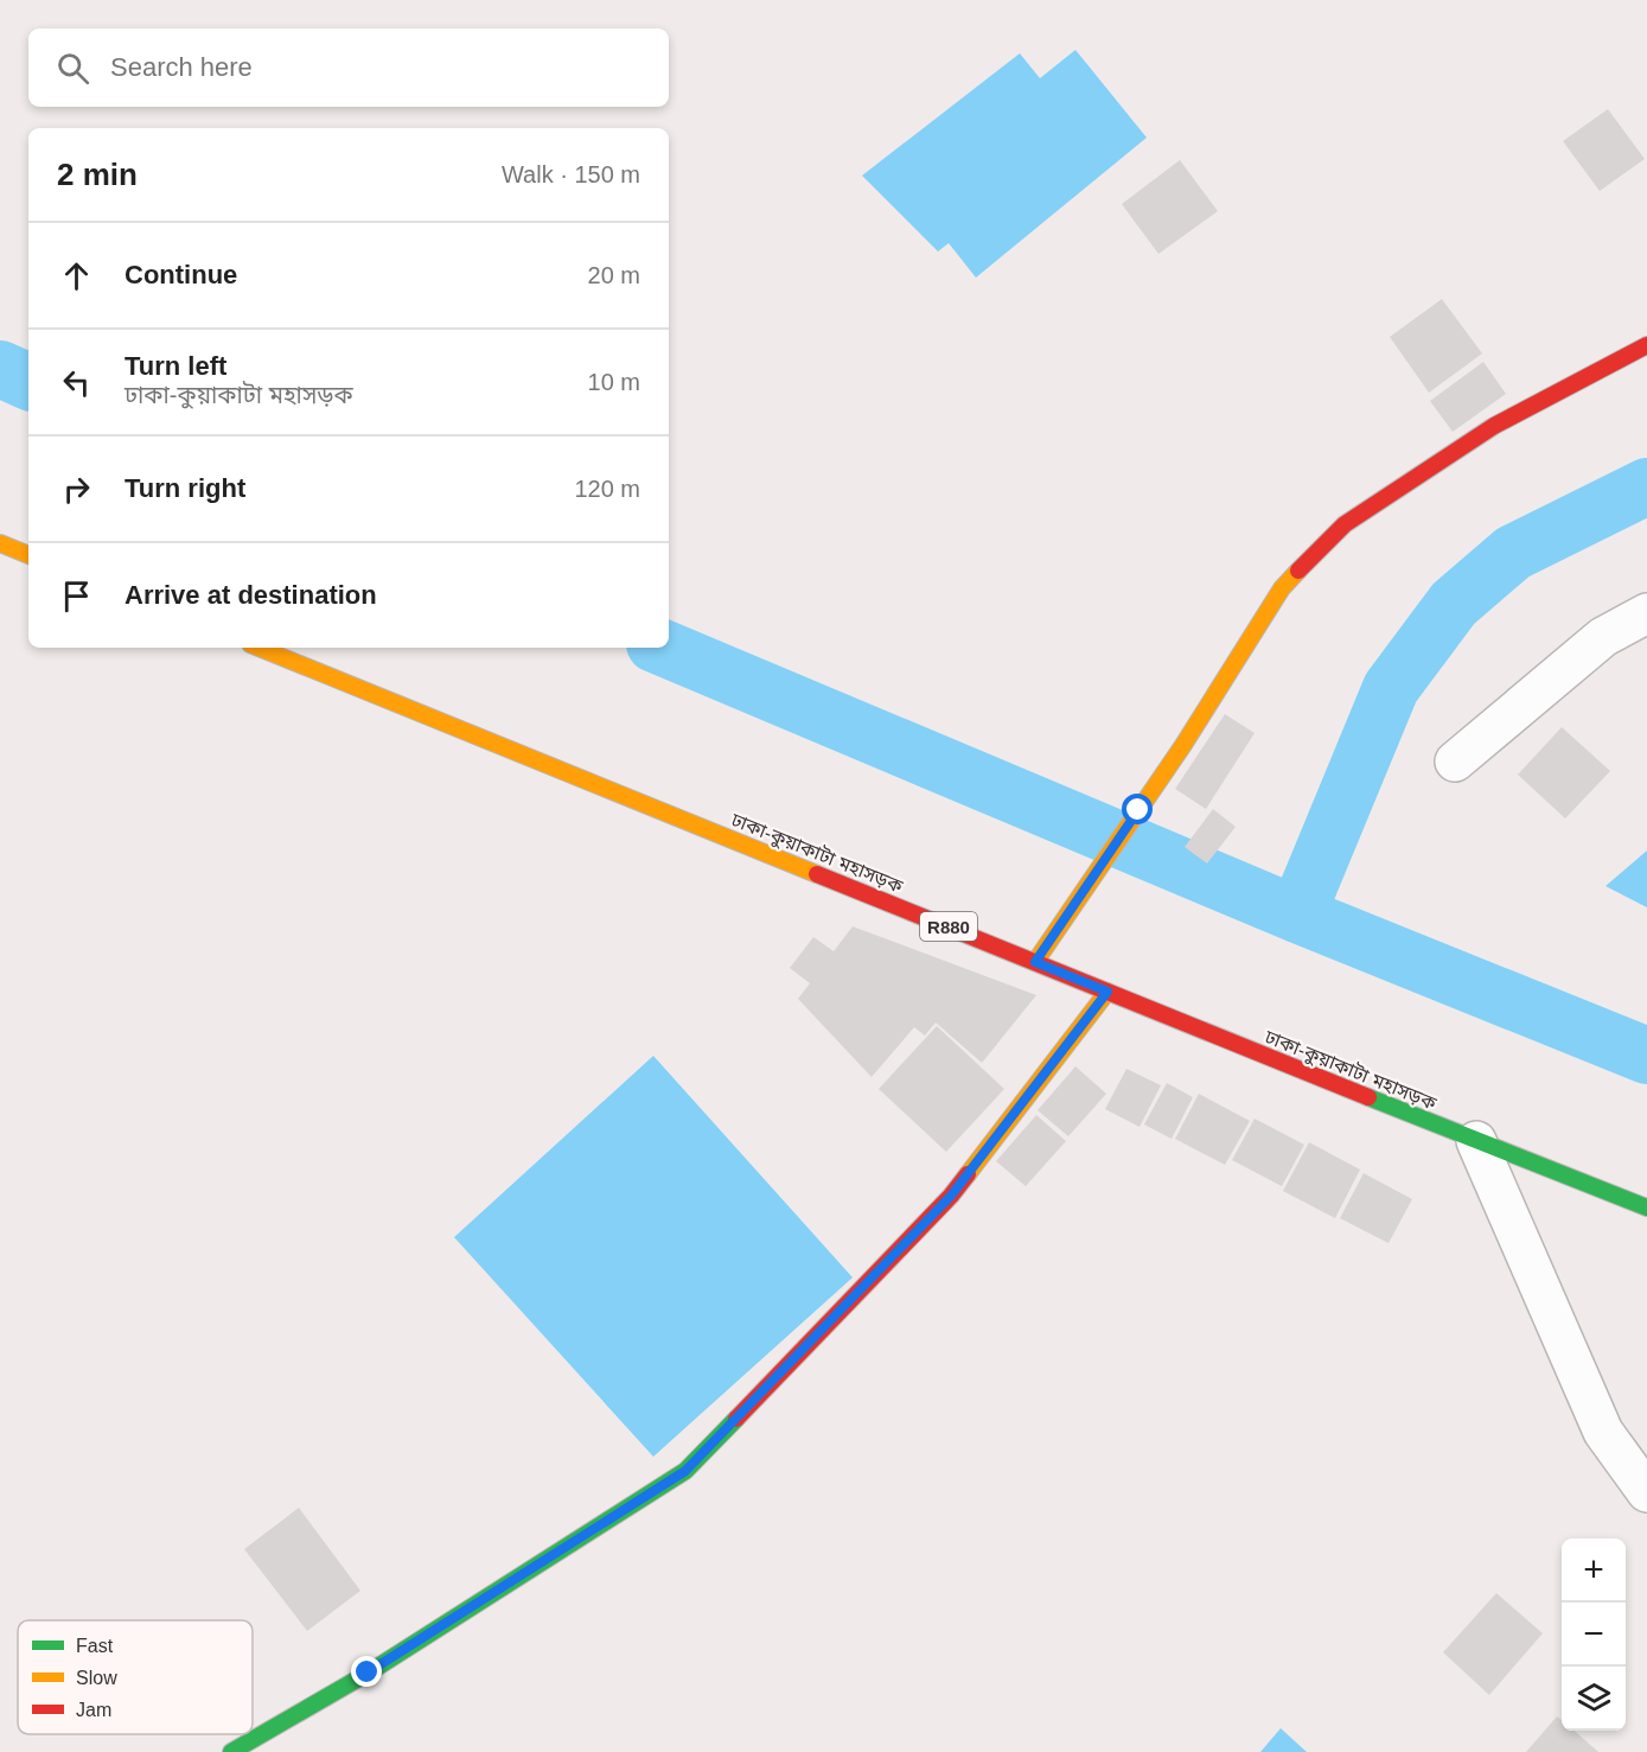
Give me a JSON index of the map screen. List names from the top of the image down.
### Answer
{
  "streets": {
    "street": ["ঢাকা-কুয়াকাটা মহাসড়ক", "R880"]
  },
  "legend": ["Fast", "Slow", "Jam"],
  "page": {
    "search": "Search here",
    "heading": ["2 min", "Walk · 150 m"],
    "list": [
      ["Continue", "20 m"],
      ["Turn left", "ঢাকা-কুয়াকাটা মহাসড়ক", "10 m"],
      ["Turn right", "120 m"],
      "Arrive at destination"
    ],
    "map_buttons": ["+", "−"]
  }
}
